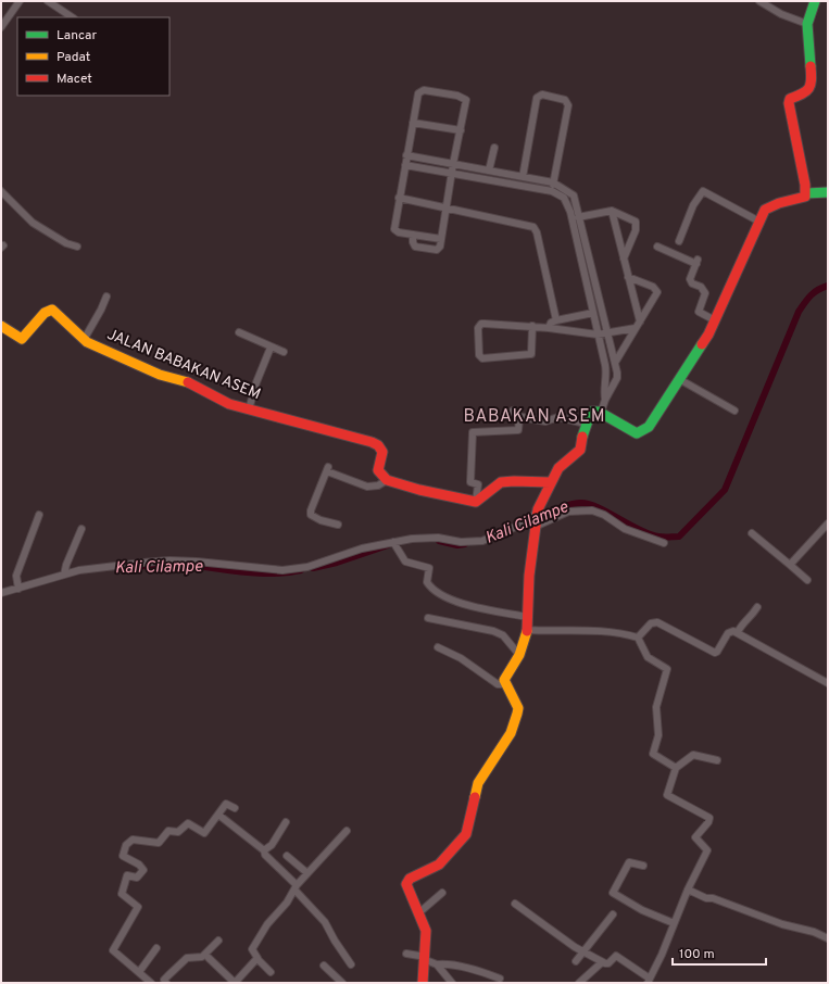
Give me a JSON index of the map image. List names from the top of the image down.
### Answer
{
  "streets": {
    "street": ["JALAN BABAKAN ASEM"]
  },
  "districts": ["BABAKAN ASEM"],
  "water": ["Kali Cilampe"],
  "legend": ["Lancar", "Padat", "Macet"],
  "scale_bar": "100 m"
}
